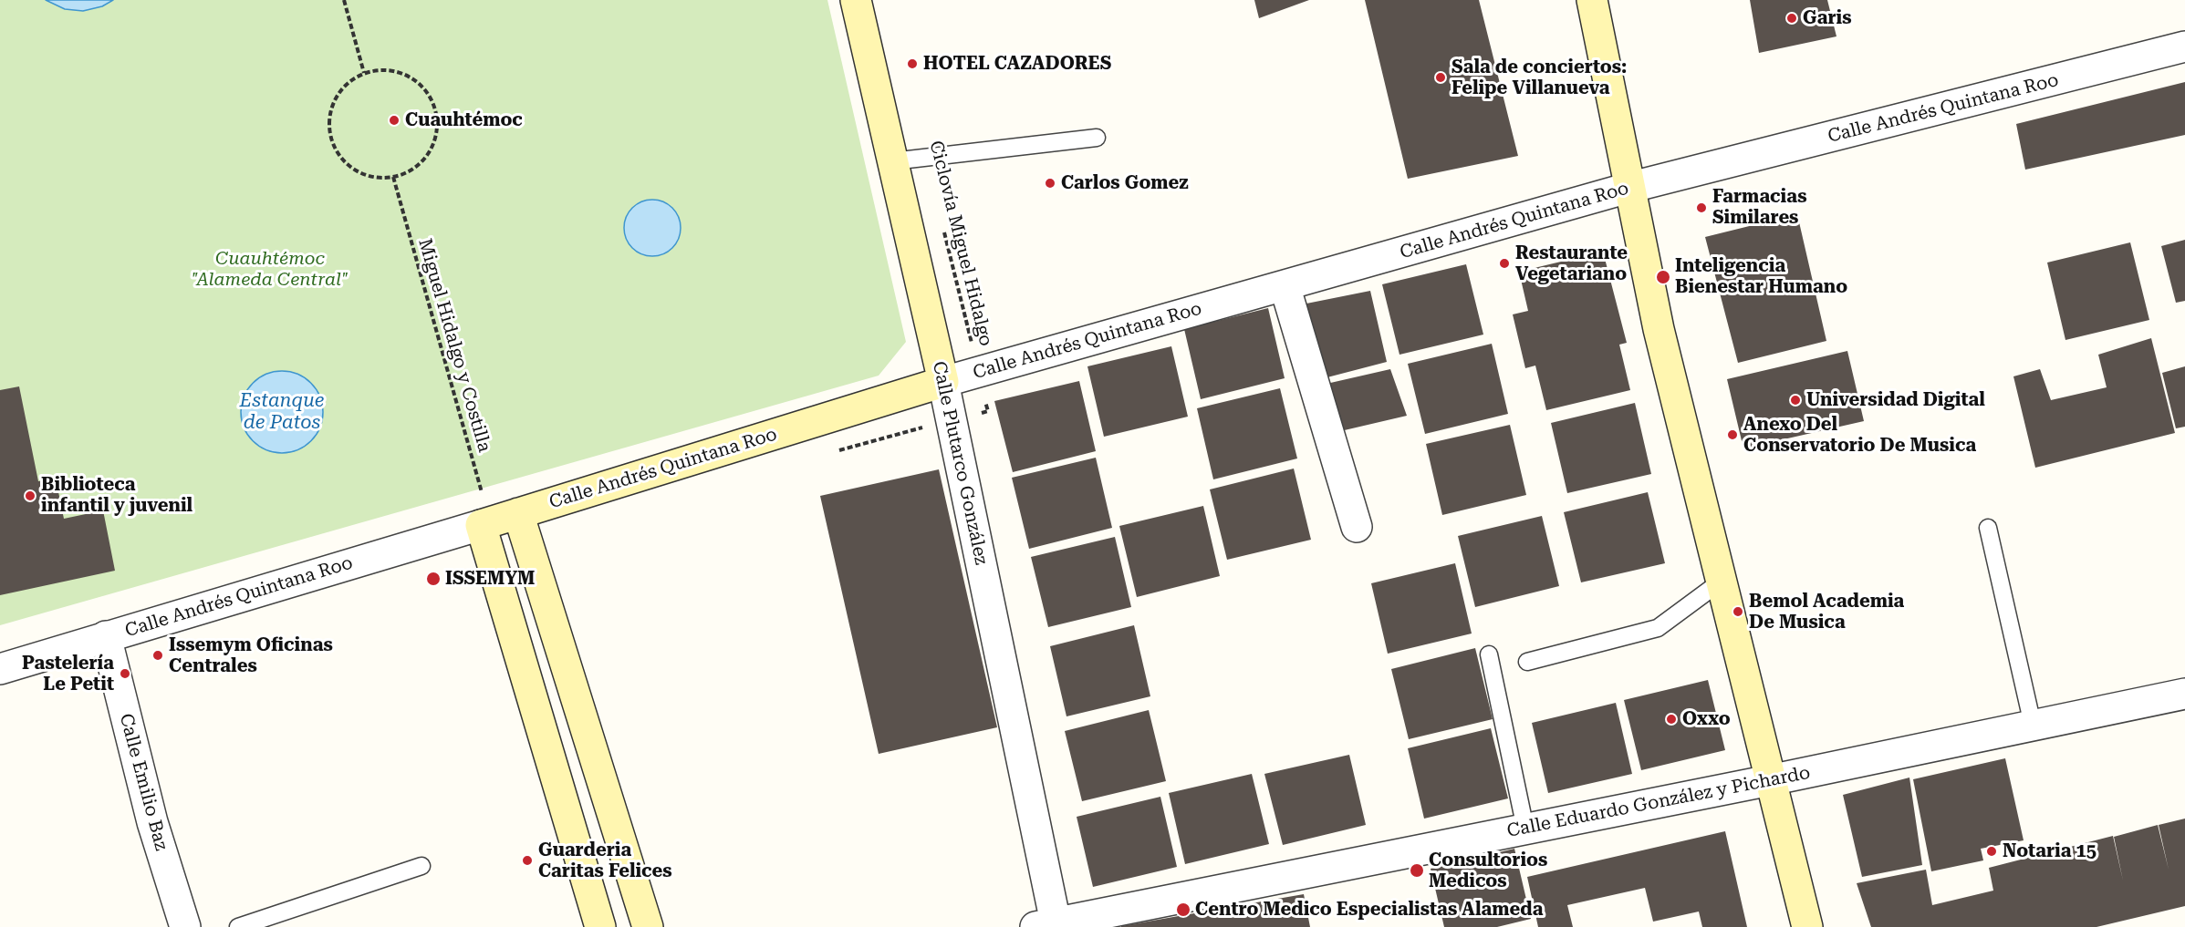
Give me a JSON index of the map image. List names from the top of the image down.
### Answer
{
  "streets": {
    "main road": ["Calle Andrés Quintana Roo", "Calle Plutarco González"],
    "street": ["Calle Emilio Baz", "Calle Eduardo González y Pichardo"],
    "path": ["Ciclovía Miguel Hidalgo", "Miguel Hidalgo y Costilla"]
  },
  "crossings": [
    ["Calle Andrés Quintana Roo", "Ciclovía Miguel Hidalgo"],
    ["Calle Andrés Quintana Roo", "Miguel Hidalgo y Costilla"],
    ["Calle Andrés Quintana Roo", "Calle Plutarco González"],
    ["Calle Andrés Quintana Roo", "Calle Emilio Baz"],
    ["Ciclovía Miguel Hidalgo", "Calle Plutarco González"],
    ["Calle Plutarco González", "Calle Eduardo González y Pichardo"]
  ],
  "water": ["Estanque de Patos"],
  "parks": ["Cuauhtémoc \"Alameda Central\""],
  "places": [
    "Garis",
    "HOTEL CAZADORES",
    "Sala de conciertos: Felipe Villanueva",
    "Cuauhtémoc",
    "Carlos Gomez",
    "Farmacias Similares",
    "Restaurante Vegetariano",
    "Inteligencia Bienestar Humano",
    "Universidad Digital",
    "Anexo Del Conservatorio De Musica",
    "Biblioteca infantil y juvenil",
    "ISSEMYM",
    "Bemol Academia De Musica",
    "Issemym Oficinas Centrales",
    "Pastelería Le Petit",
    "Oxxo",
    "Notaria 15",
    "Guarderia Caritas Felices",
    "Consultorios Medicos",
    "Centro Medico Especialistas Alameda"
  ]
}
